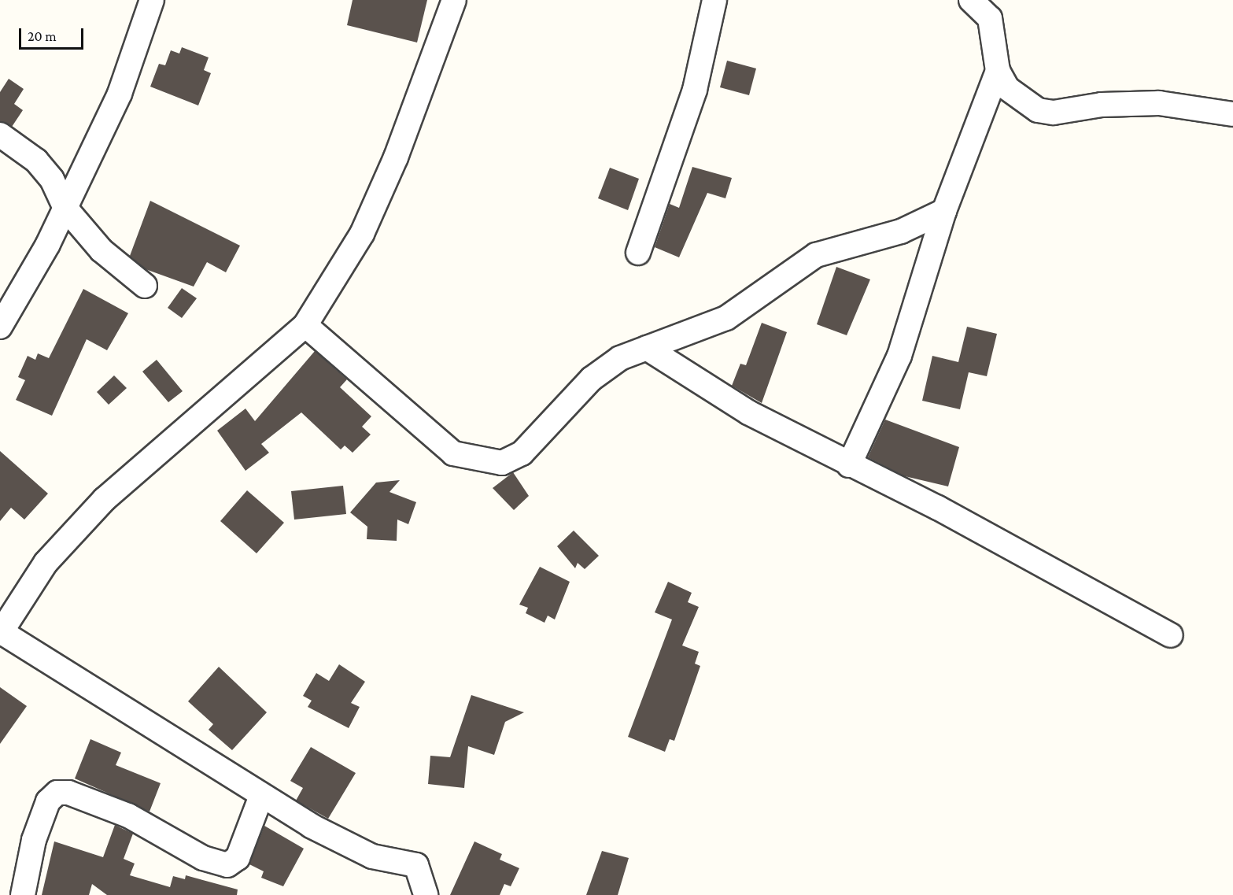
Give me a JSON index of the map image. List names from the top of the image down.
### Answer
{
  "scale_bar": "20 m"
}
